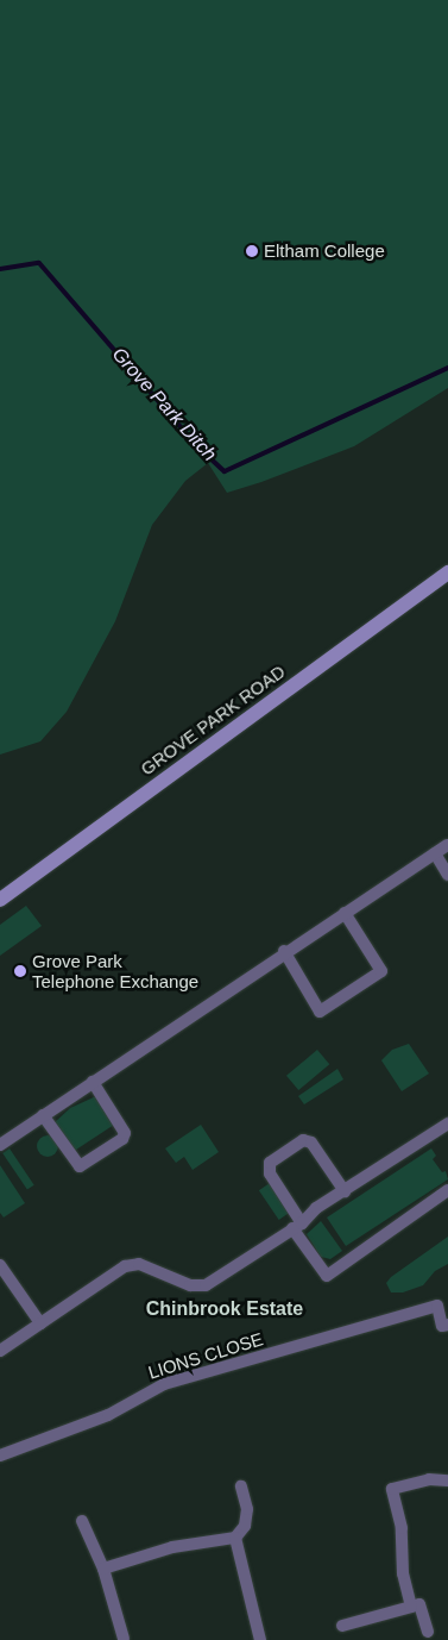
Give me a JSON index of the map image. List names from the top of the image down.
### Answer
{
  "streets": {
    "main road": ["GROVE PARK ROAD"],
    "street": ["LIONS CLOSE"]
  },
  "districts": ["Chinbrook Estate"],
  "water": ["Grove Park Ditch"],
  "places": ["Eltham College", "Grove Park Telephone Exchange"]
}
